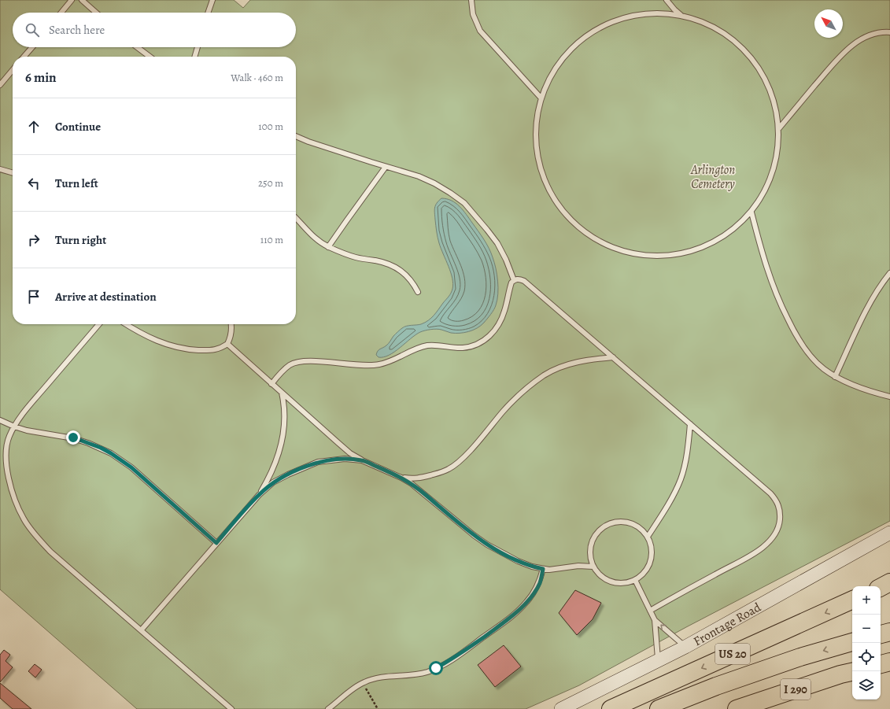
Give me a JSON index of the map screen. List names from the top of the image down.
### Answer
{
  "streets": {
    "highway": ["US 20", "I 290"],
    "street": ["Frontage Road"]
  },
  "parks": ["Arlington Cemetery"],
  "north": "top left",
  "page": {
    "search": "Search here",
    "heading": ["6 min", "Walk · 460 m"],
    "list": [
      ["Continue", "100 m"],
      ["Turn left", "250 m"],
      ["Turn right", "110 m"],
      "Arrive at destination"
    ],
    "map_buttons": ["+", "−"]
  }
}
